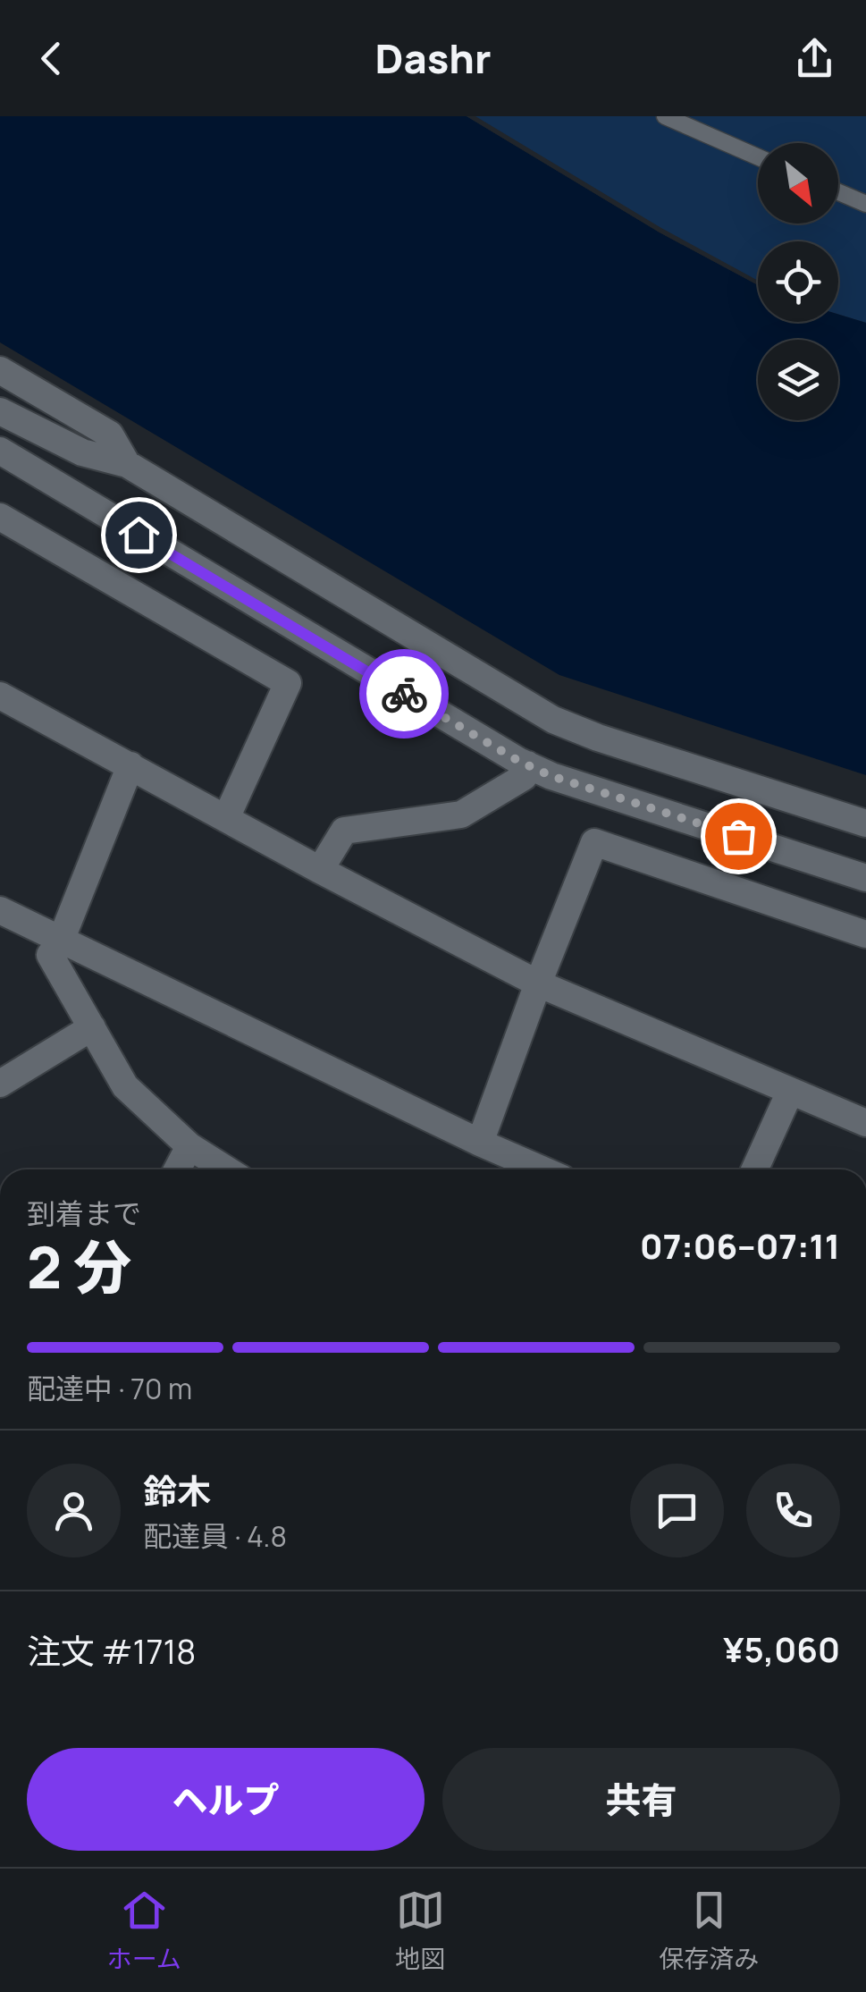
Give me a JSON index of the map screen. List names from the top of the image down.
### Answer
{
  "north": "bottom right",
  "page": {
    "header": "Dashr",
    "heading": ["2 分", "到着まで", "07:06–07:11"],
    "panel": [
      "鈴木",
      "配達員 · 4.8",
      "注文 #1718",
      "¥5,060"
    ],
    "bar": "配達中 · 70 m",
    "buttons": ["ヘルプ", "共有"],
    "tabs": ["ホーム", "地図", "保存済み"]
  }
}
